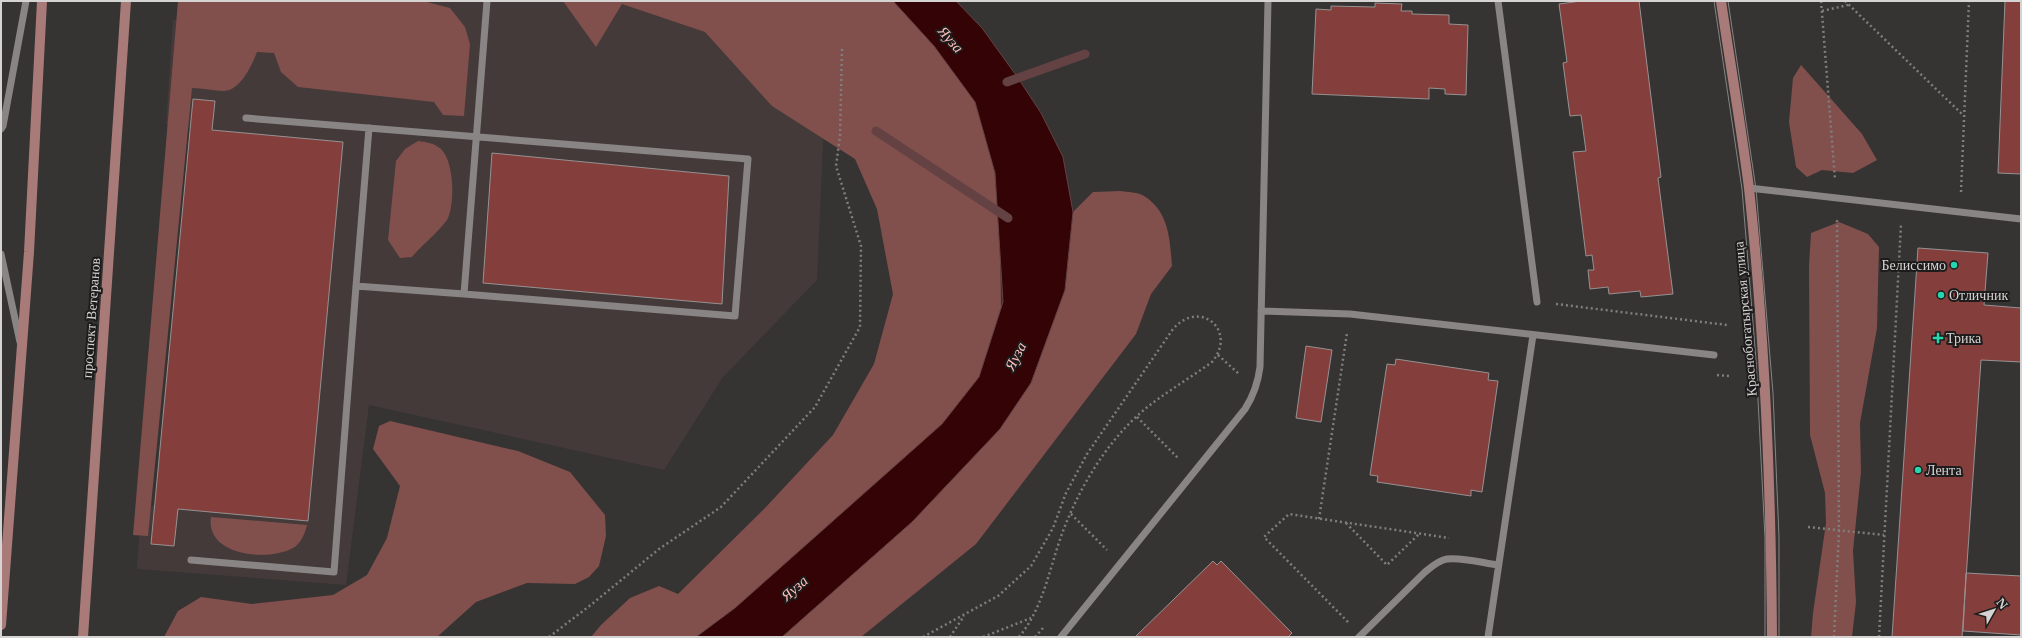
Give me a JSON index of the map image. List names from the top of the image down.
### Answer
{
  "streets": {
    "main road": ["проспект Ветеранов", "Краснобогатырская улица"]
  },
  "water": ["Яуза"],
  "places": {
    "other": ["Белиссимо", "Отличник", "Лента"],
    "health": ["Трика"]
  },
  "north": "top right"
}
